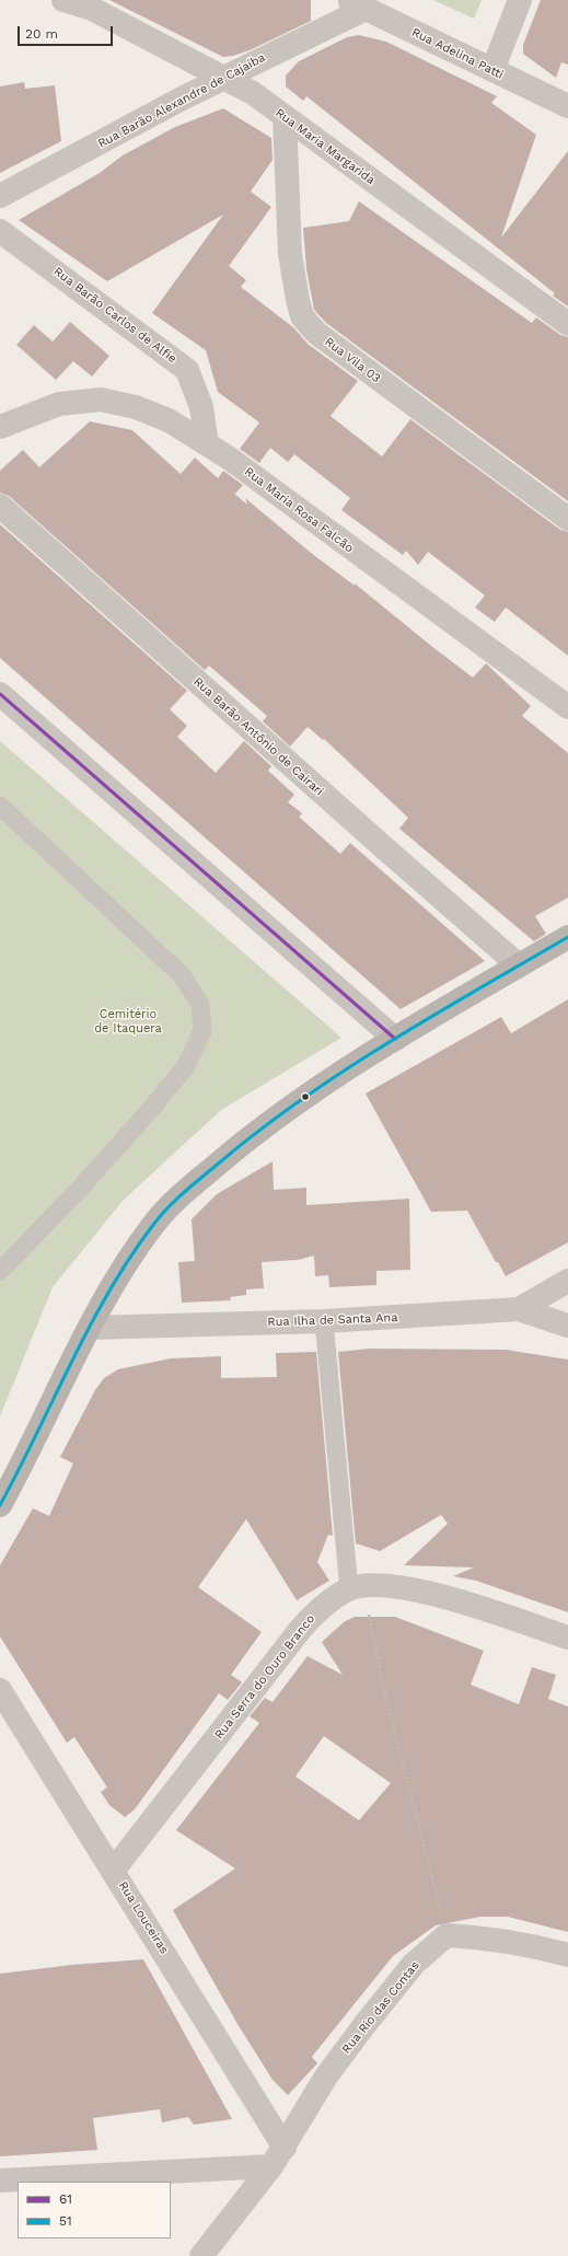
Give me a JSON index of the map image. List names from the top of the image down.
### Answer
{
  "streets": {
    "street": [
      "Rua Adelina Patti",
      "Rua Barão Alexandre de Cajaíba",
      "Rua Maria Margarida",
      "Rua Barão Carlos de Alfie",
      "Rua Vila 03",
      "Rua Maria Rosa Falcão",
      "Rua Barão Antônio de Cairari",
      "Rua Ilha de Santa Ana",
      "Rua Serra do Ouro Branco",
      "Rua Louceiras",
      "Rua Rio das Contas"
    ]
  },
  "crossings": [
    ["Rua Adelina Patti", "Rua Barão Alexandre de Cajaíba"],
    ["Rua Barão Alexandre de Cajaíba", "Rua Maria Margarida"],
    ["Rua Maria Margarida", "Rua Vila 03"],
    ["Rua Barão Carlos de Alfie", "Rua Maria Rosa Falcão"],
    ["Rua Serra do Ouro Branco", "Rua Louceiras"],
    ["Rua Louceiras", "Rua Rio das Contas"]
  ],
  "parks": ["Cemitério de Itaquera"],
  "lines": ["transit line 61", "transit line 51"],
  "legend": ["61", "51"],
  "scale_bar": "20 m"
}
